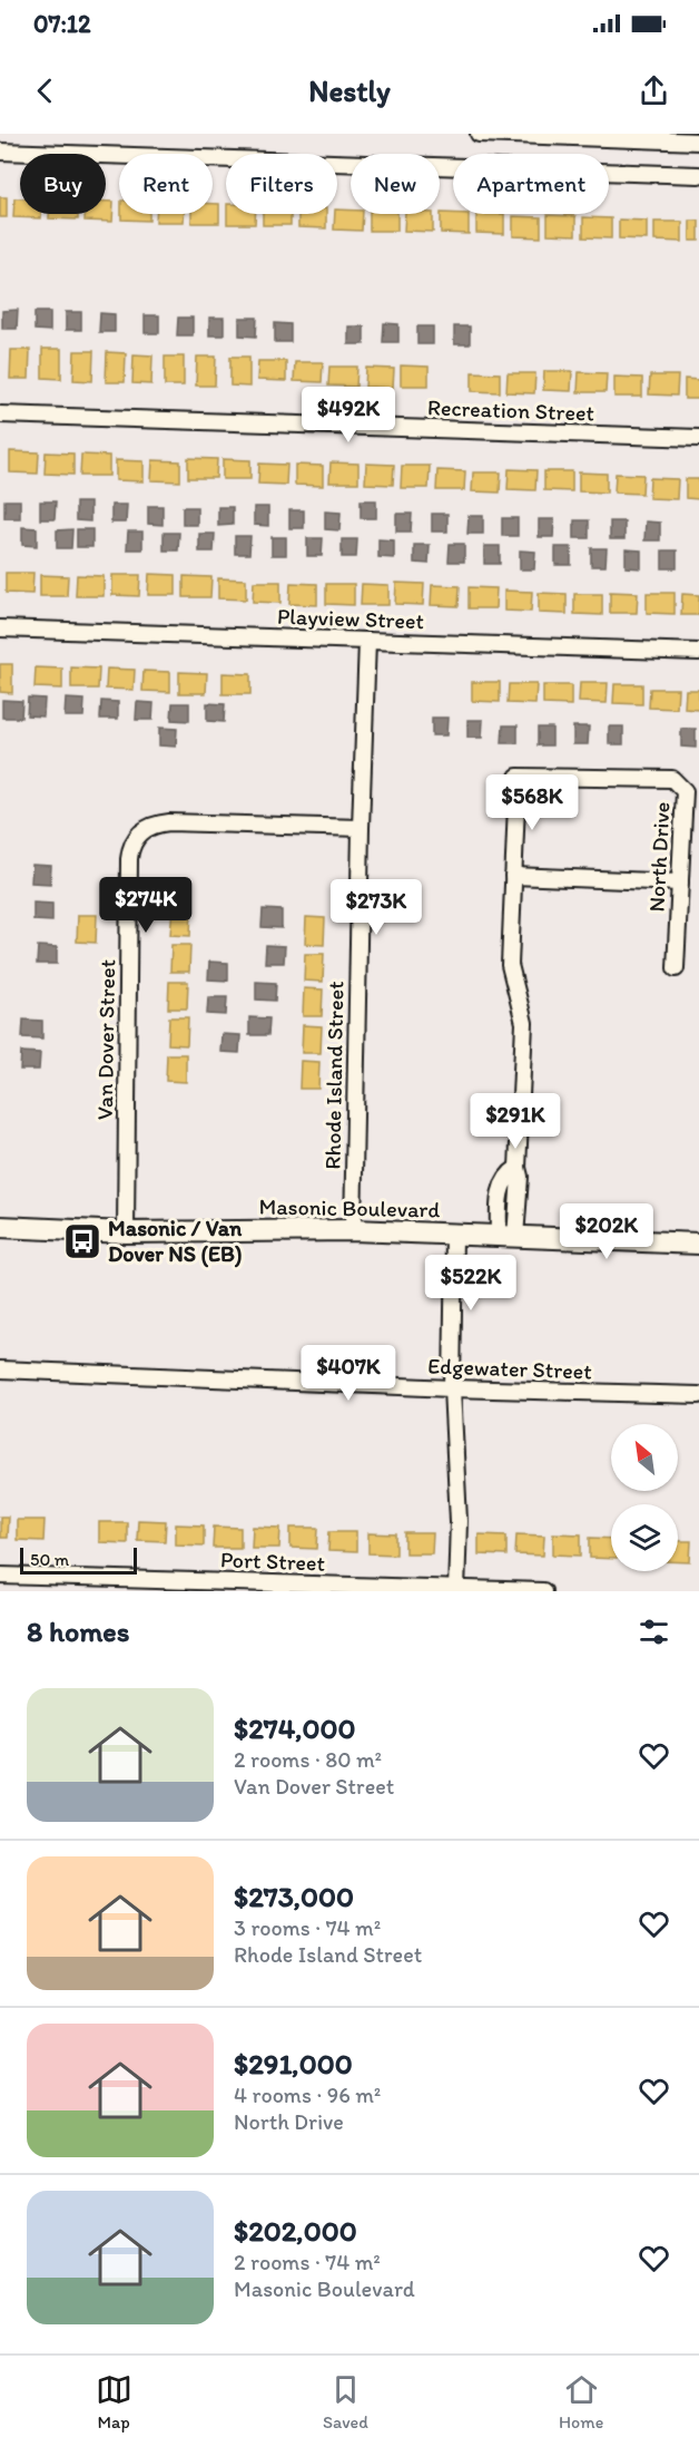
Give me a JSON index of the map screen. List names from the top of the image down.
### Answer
{
  "streets": {
    "street": [
      "Recreation Street",
      "Playview Street",
      "North Drive",
      "Van Dover Street",
      "Rhode Island Street",
      "Masonic Boulevard",
      "Edgewater Street",
      "Port Street"
    ]
  },
  "crossings": [
    ["Playview Street", "Rhode Island Street"],
    ["North Drive", "Masonic Boulevard"],
    ["Van Dover Street", "Rhode Island Street"],
    ["Van Dover Street", "Masonic Boulevard"],
    ["Rhode Island Street", "Masonic Boulevard"]
  ],
  "places": {
    "bus stop": ["Masonic / Van Dover NS (EB)"]
  },
  "scale_bar": "50 m",
  "north": "top left",
  "page": {
    "status": "07:12",
    "header": "Nestly",
    "chip": [
      "Buy",
      "Rent",
      "Filters",
      "New",
      "Apartment"
    ],
    "price": [
      "$492K",
      "$568K",
      "$274K",
      "$273K",
      "$291K",
      "$202K",
      "$522K",
      "$407K"
    ],
    "scale": "50 m",
    "heading": "8 homes",
    "list": [
      {
        "name": "$274,000",
        "note": "2 rooms · 80 m² · Van Dover Street"
      },
      {
        "name": "$273,000",
        "note": "3 rooms · 74 m² · Rhode Island Street"
      },
      {
        "name": "$291,000",
        "note": "4 rooms · 96 m² · North Drive"
      },
      {
        "name": "$202,000",
        "note": "2 rooms · 74 m² · Masonic Boulevard"
      }
    ],
    "tabs": ["Map", "Saved", "Home"]
  }
}
